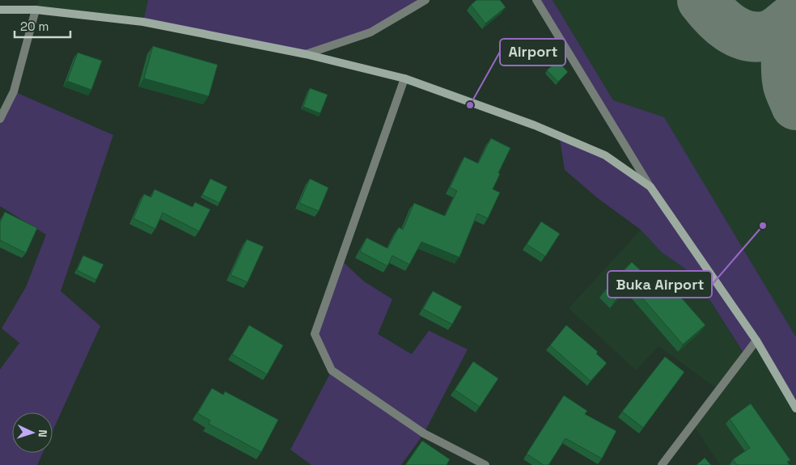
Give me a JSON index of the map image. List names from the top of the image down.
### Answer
{
  "places": ["Airport", "Buka Airport"],
  "scale_bar": "20 m",
  "north": "right"
}
